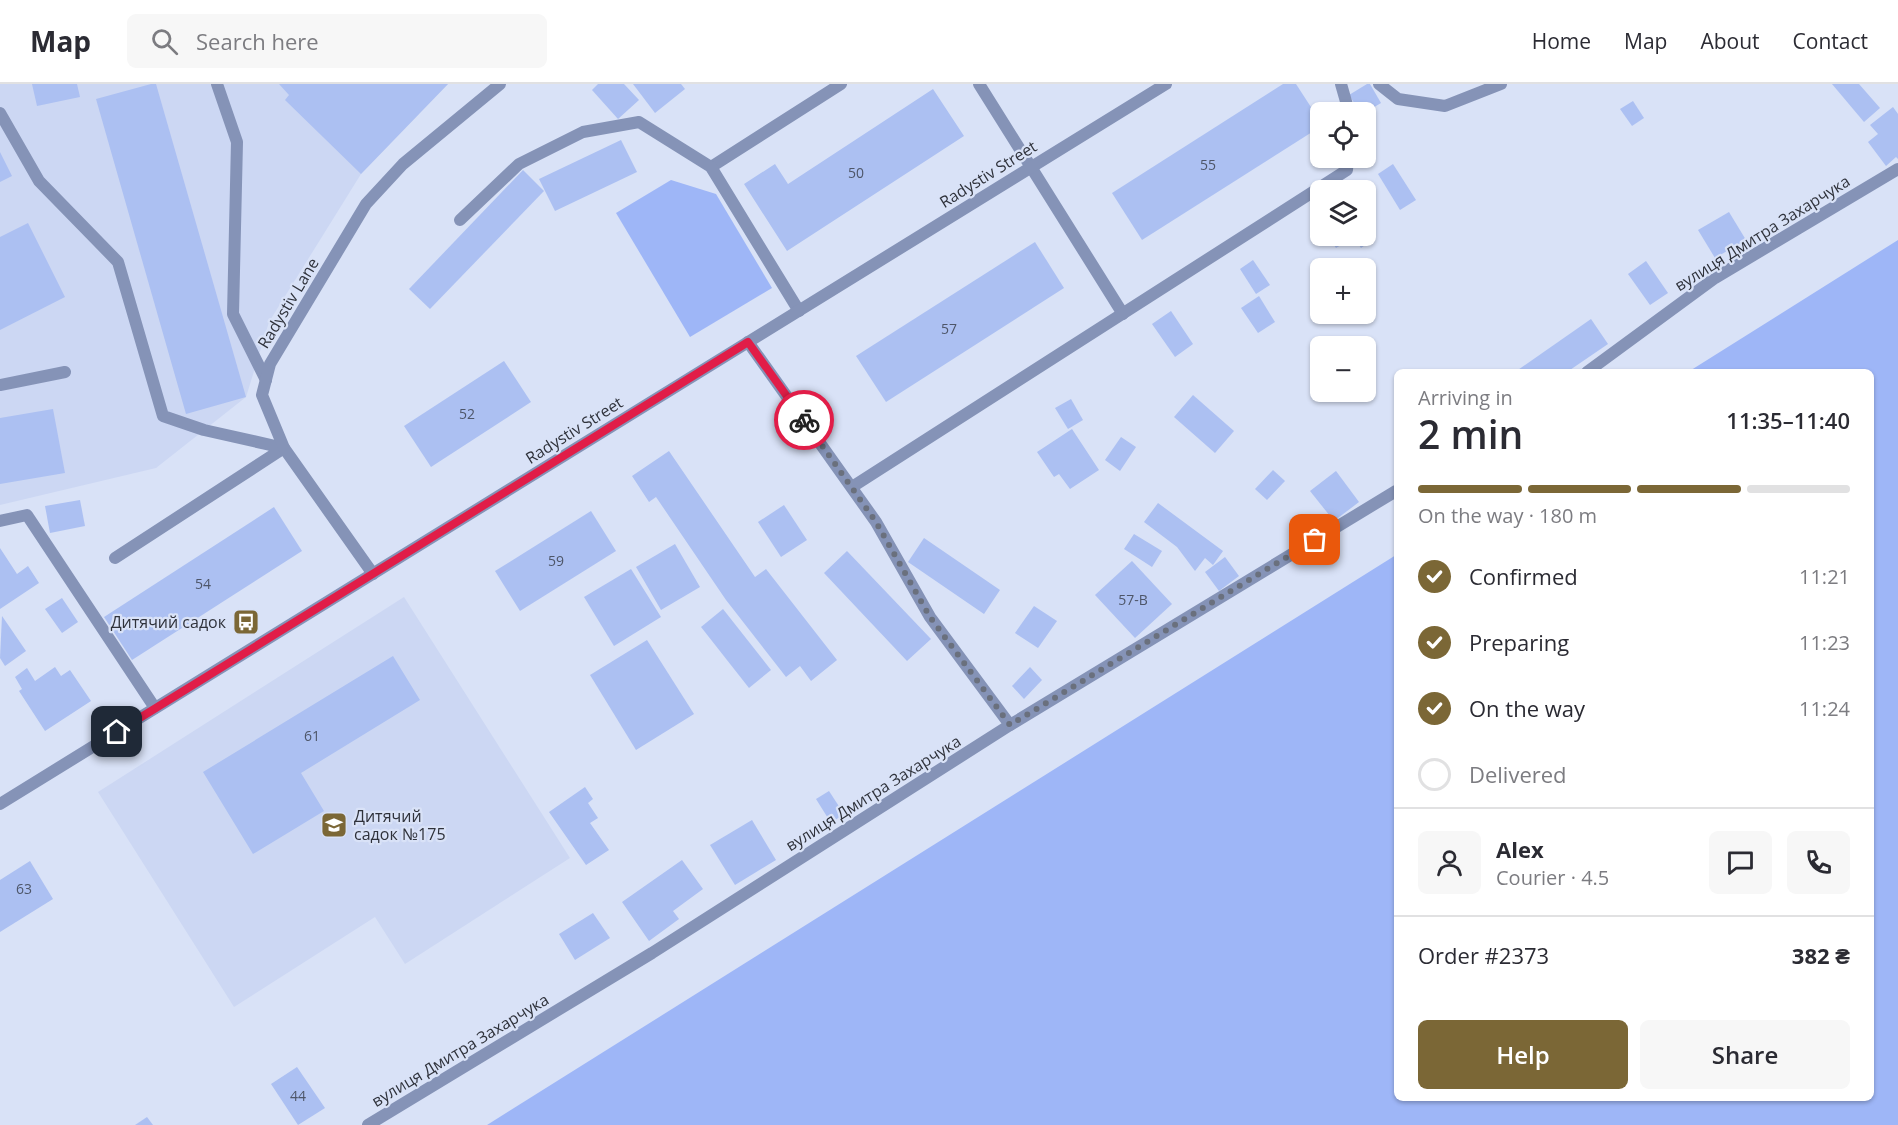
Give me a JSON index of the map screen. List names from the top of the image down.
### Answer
{
  "streets": {
    "street": ["Radystiv Street", "вулиця Дмитра Захарчука", "Radystiv Lane"]
  },
  "crossings": [
    ["Radystiv Street", "Radystiv Lane"]
  ],
  "places": {
    "bus stop": ["Дитячий садок"],
    "school or university": ["Дитячий садок №175"]
  },
  "house_numbers": [
    "55",
    "50",
    "57",
    "52",
    "59",
    "54",
    "57-В",
    "61",
    "63",
    "44"
  ],
  "page": {
    "header": "Map",
    "search": "Search here",
    "nav": [
      "Home",
      "Map",
      "About",
      "Contact"
    ],
    "map_buttons": ["+", "−"],
    "heading": ["2 min", "Arriving in", "11:35–11:40"],
    "panel": [
      "Alex",
      "Courier · 4.5",
      "Order #2373",
      "382 ₴"
    ],
    "bar": "On the way · 180 m",
    "list": [
      ["Confirmed", "11:21"],
      ["Preparing", "11:23"],
      ["On the way", "11:24"],
      "Delivered"
    ],
    "buttons": ["Help", "Share"]
  }
}
